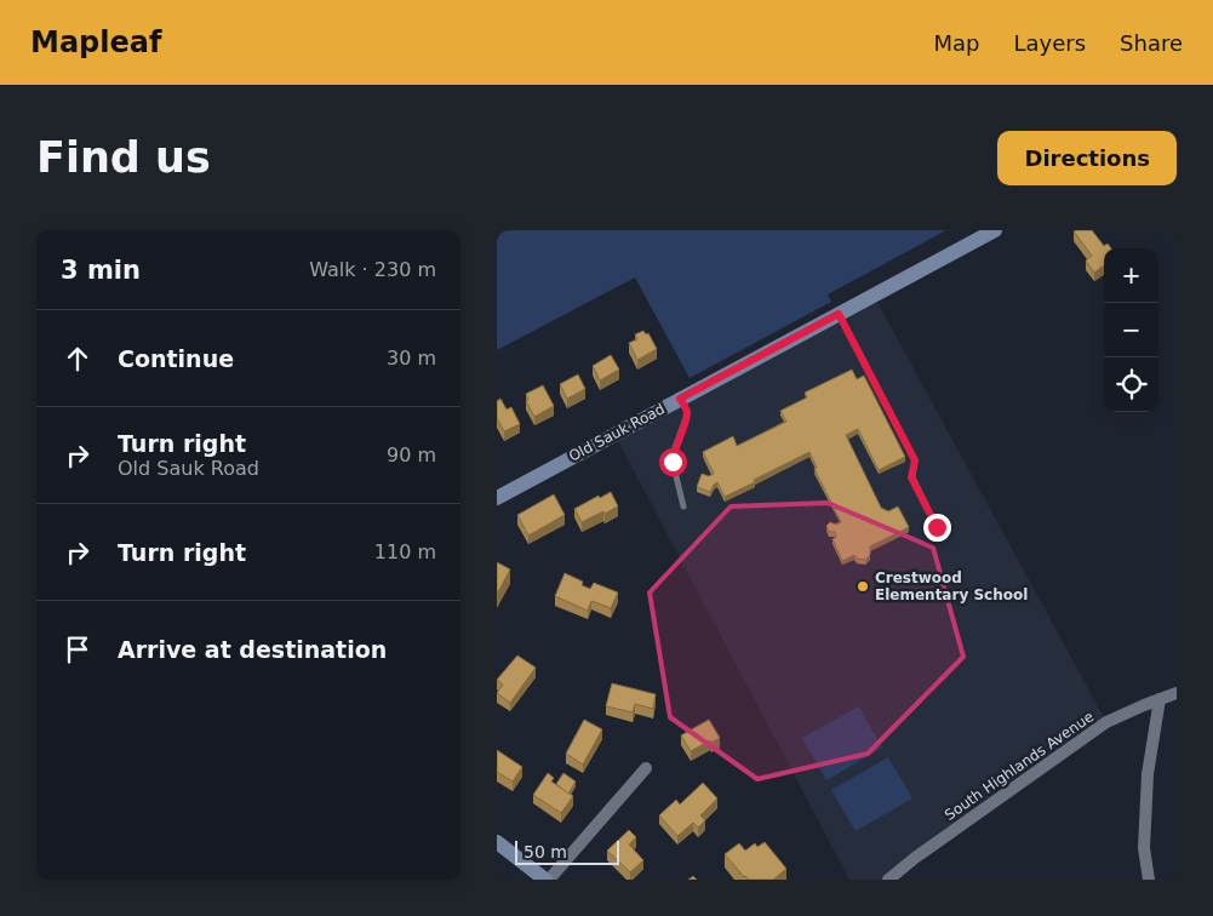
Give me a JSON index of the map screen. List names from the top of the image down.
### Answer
{
  "streets": {
    "street": ["Old Sauk Road", "South Highlands Avenue"]
  },
  "places": ["Crestwood Elementary School"],
  "scale_bar": "50 m",
  "page": {
    "header": "Mapleaf",
    "nav": ["Map", "Layers", "Share"],
    "buttons": "Directions",
    "title": "Find us",
    "heading": ["3 min", "Walk · 230 m"],
    "map_buttons": ["+", "−"],
    "list": [
      ["Continue", "30 m"],
      ["Turn right", "Old Sauk Road", "90 m"],
      ["Turn right", "110 m"],
      "Arrive at destination"
    ],
    "scale": "50 m"
  }
}
